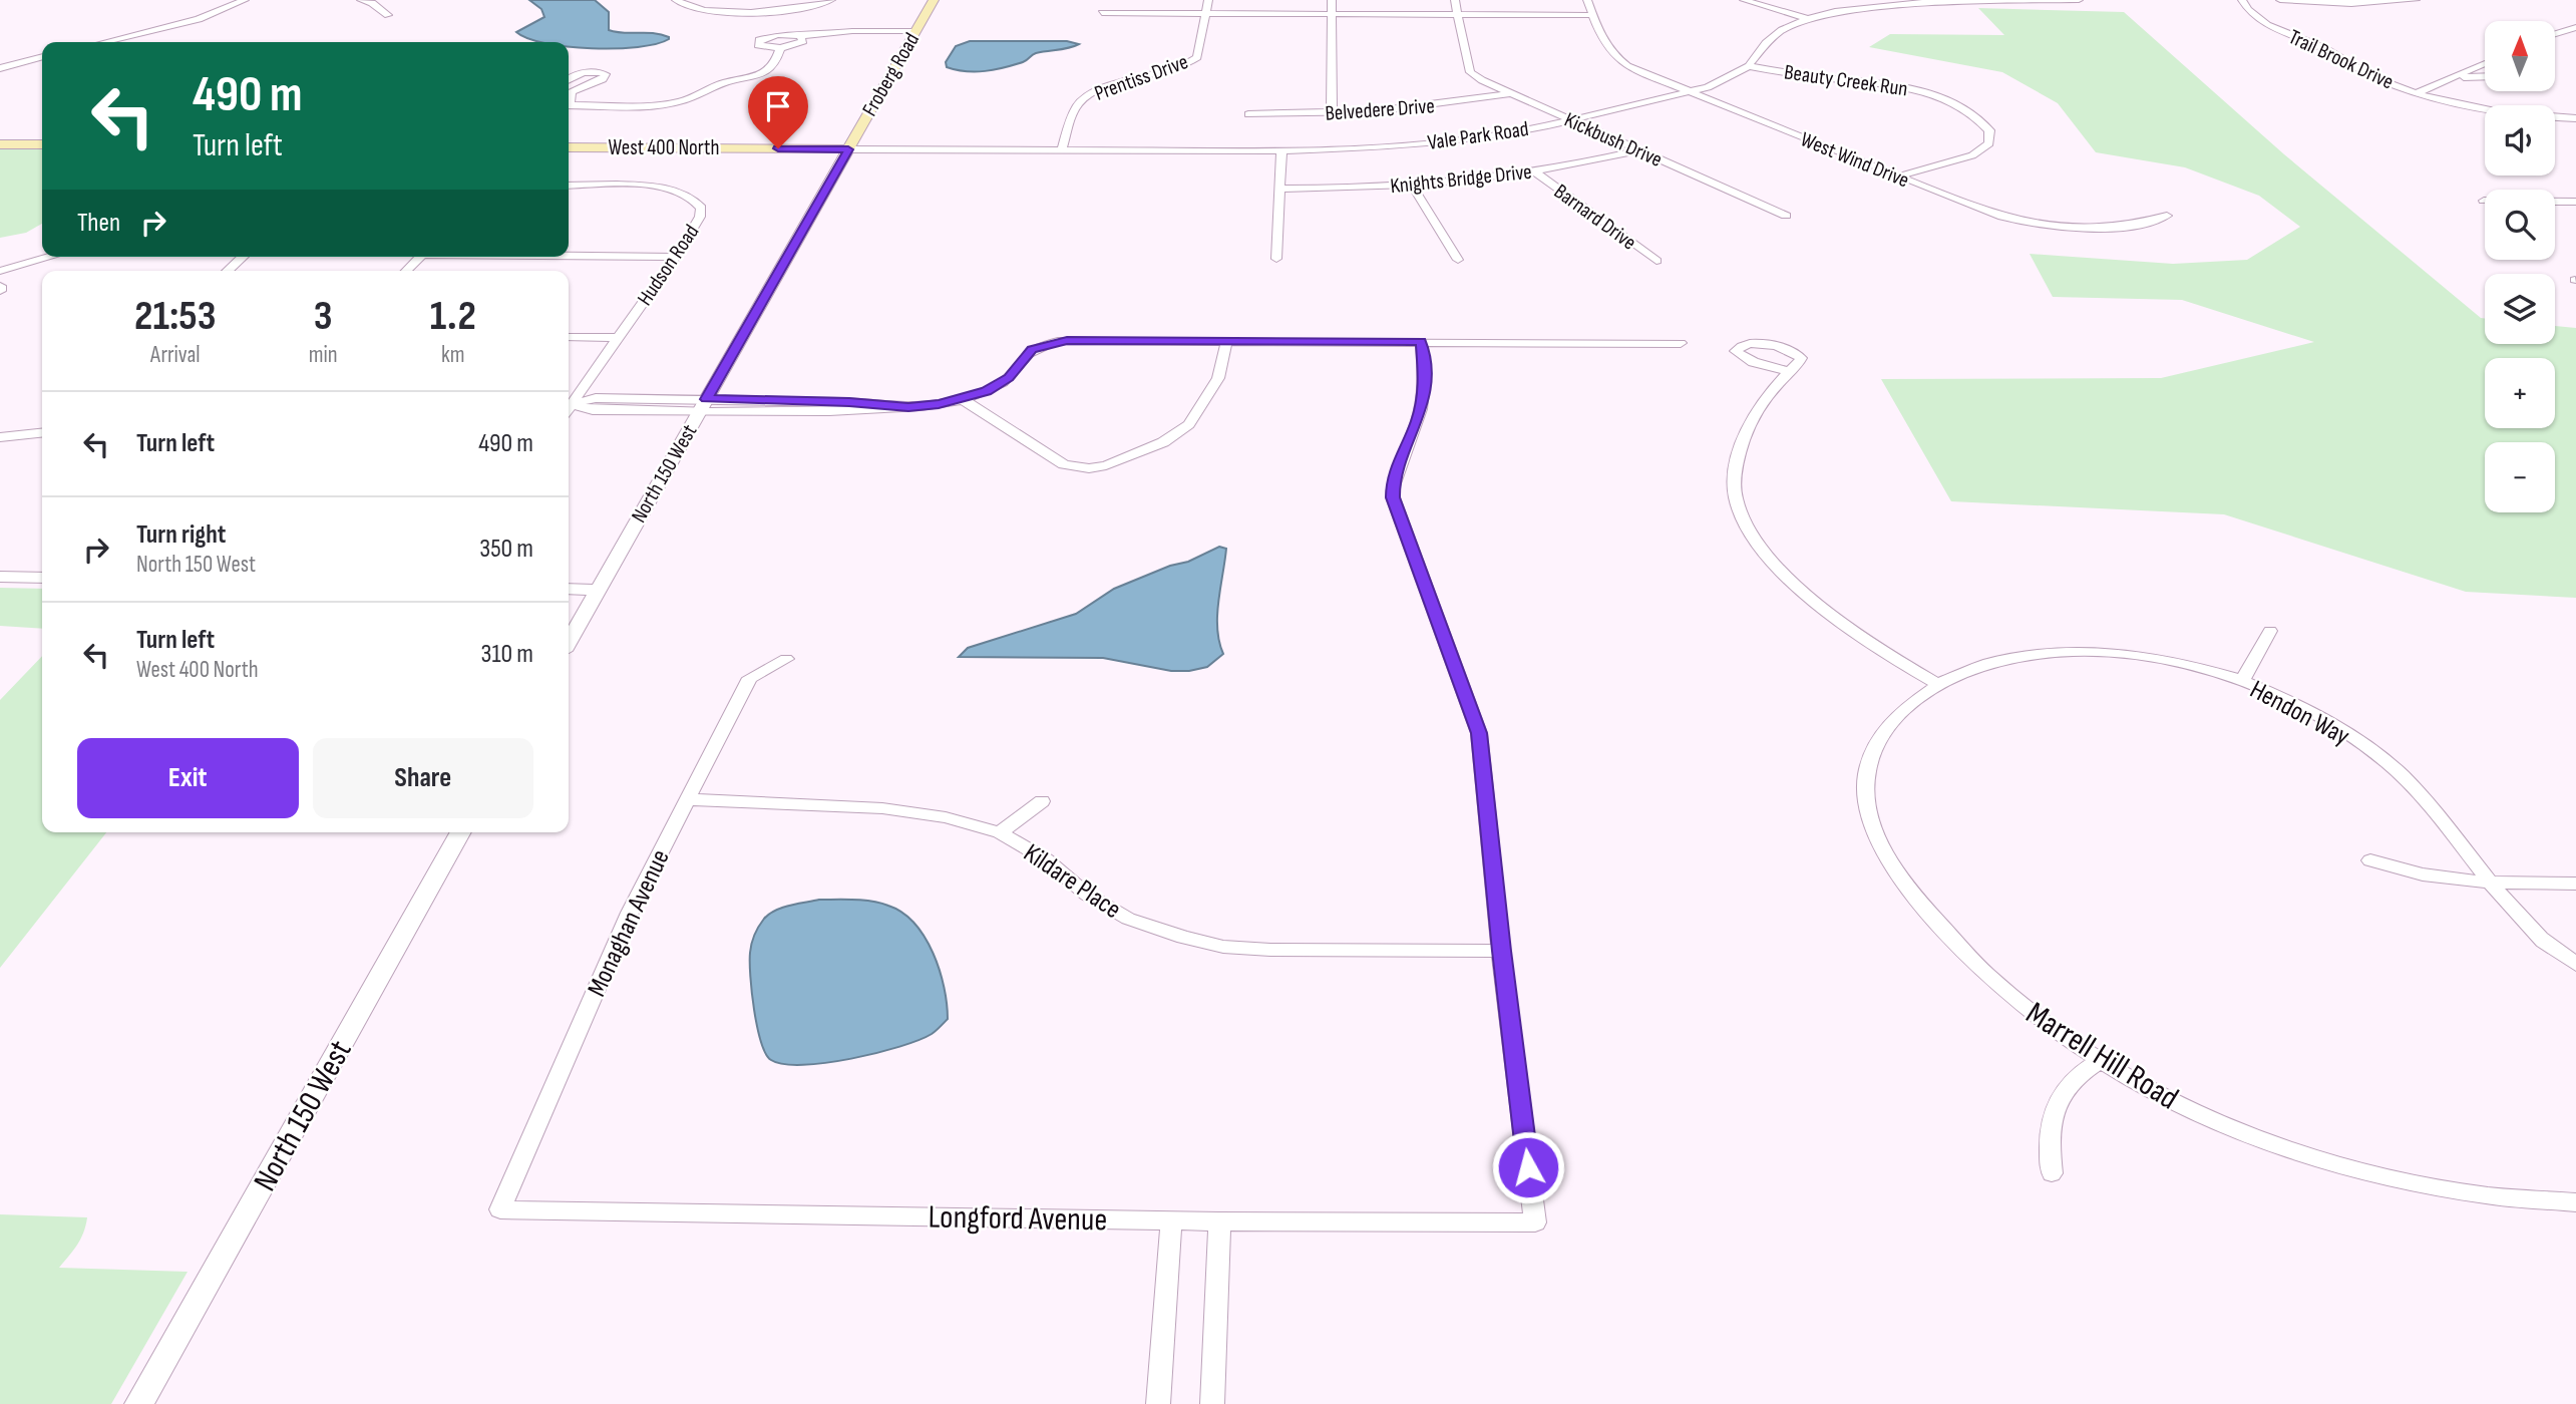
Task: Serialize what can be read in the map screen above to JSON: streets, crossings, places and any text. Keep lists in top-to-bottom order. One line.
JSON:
{"streets":{"main road":["Froberg Road","West 400 North"],"street":["Trail Brook Drive","Prentiss Drive","Beauty Creek Run","Belvedere Drive","Vale Park Road","Kickbush Drive","West Wind Drive","Knights Bridge Drive","Barnard Drive","Hudson Road","North 150 West","Hendon Way","Kildare Place","Monaghan Avenue","Marrell Hill Road","Longford Avenue"]},"crossings":[["Froberg Road","Vale Park Road"],["Froberg Road","West 400 North"],["Froberg Road","North 150 West"],["Prentiss Drive","Vale Park Road"],["Beauty Creek Run","Vale Park Road"],["Beauty Creek Run","West Wind Drive"],["Belvedere Drive","Kickbush Drive"],["Vale Park Road","Kickbush Drive"],["Vale Park Road","West 400 North"],["Vale Park Road","West Wind Drive"],["Vale Park Road","North 150 West"],["Kickbush Drive","Knights Bridge Drive"],["West 400 North","North 150 West"],["Knights Bridge Drive","Barnard Drive"],["Hendon Way","Marrell Hill Road"],["Kildare Place","Monaghan Avenue"],["Kildare Place","Longford Avenue"],["Monaghan Avenue","Longford Avenue"]],"north":"top","page":{"map_buttons":["+","−"],"turn":["490 m","Turn left"],"then":"Then","eta":["21:53","Arrival","3","min","1.2","km"],"list":[{"name":"Turn left","value":"490 m"},{"name":"Turn right","note":"North 150 West","value":"350 m"},{"name":"Turn left","note":"West 400 North","value":"310 m"}],"buttons":["Exit","Share"]}}
